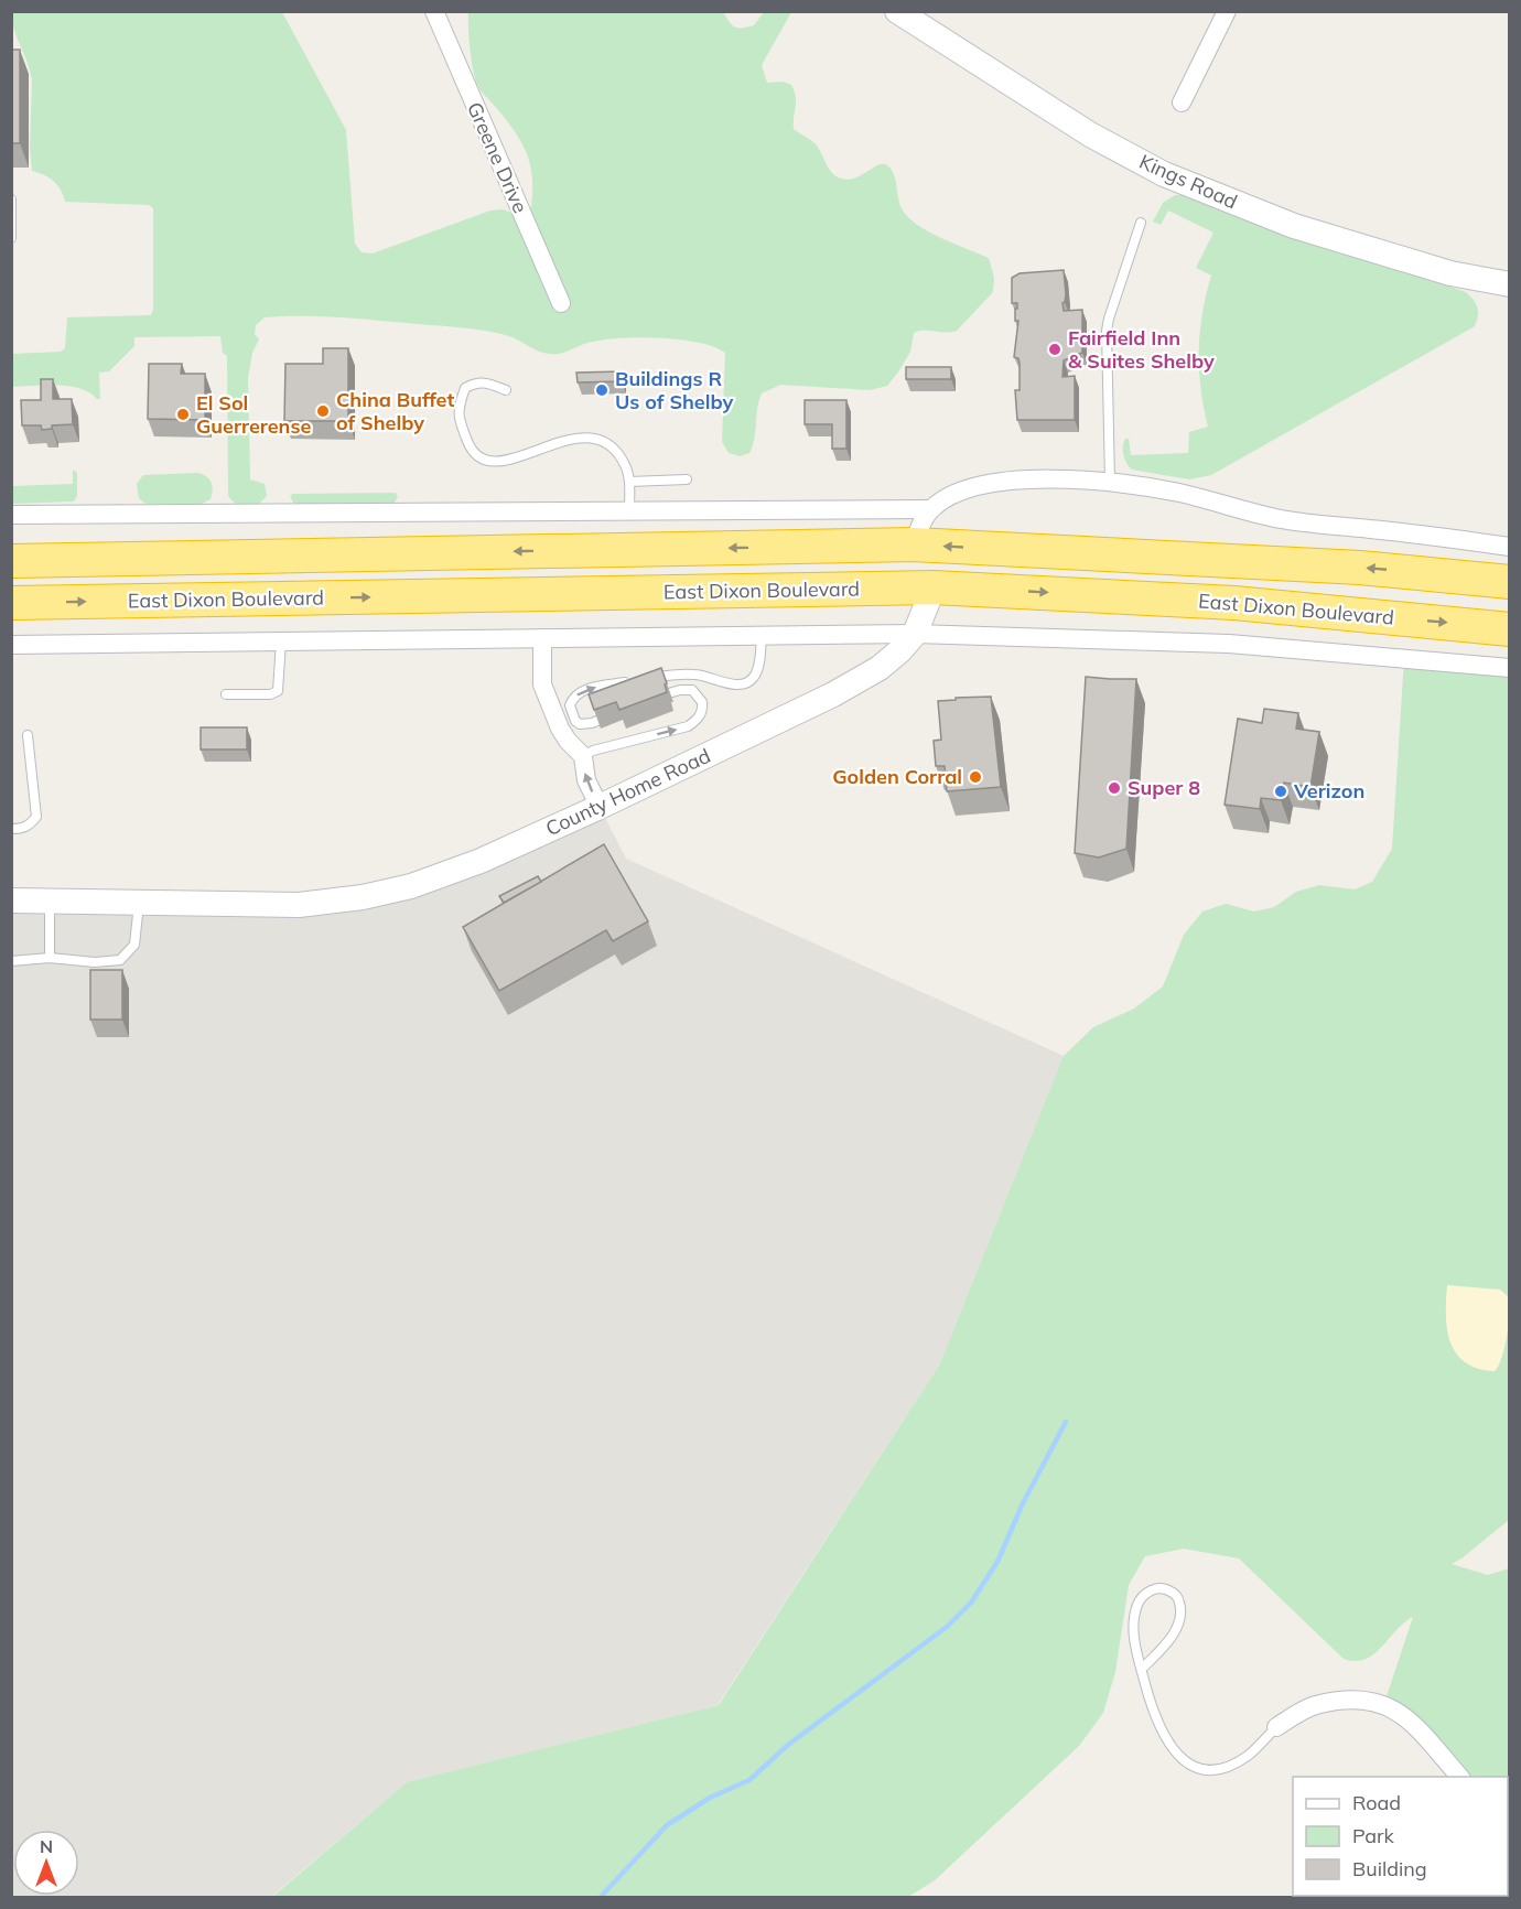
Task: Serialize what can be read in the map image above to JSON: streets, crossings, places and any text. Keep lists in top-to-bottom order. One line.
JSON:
{"streets":{"highway":["East Dixon Boulevard"],"street":["Greene Drive","Kings Road","County Home Road"]},"crossings":[["East Dixon Boulevard","County Home Road"]],"places":["Fairfield Inn & Suites Shelby","Buildings R Us of Shelby","China Buffet of Shelby","El Sol Guerrerense","Golden Corral","Super 8","Verizon"],"legend":["Road","Park","Building"],"north":"top"}
